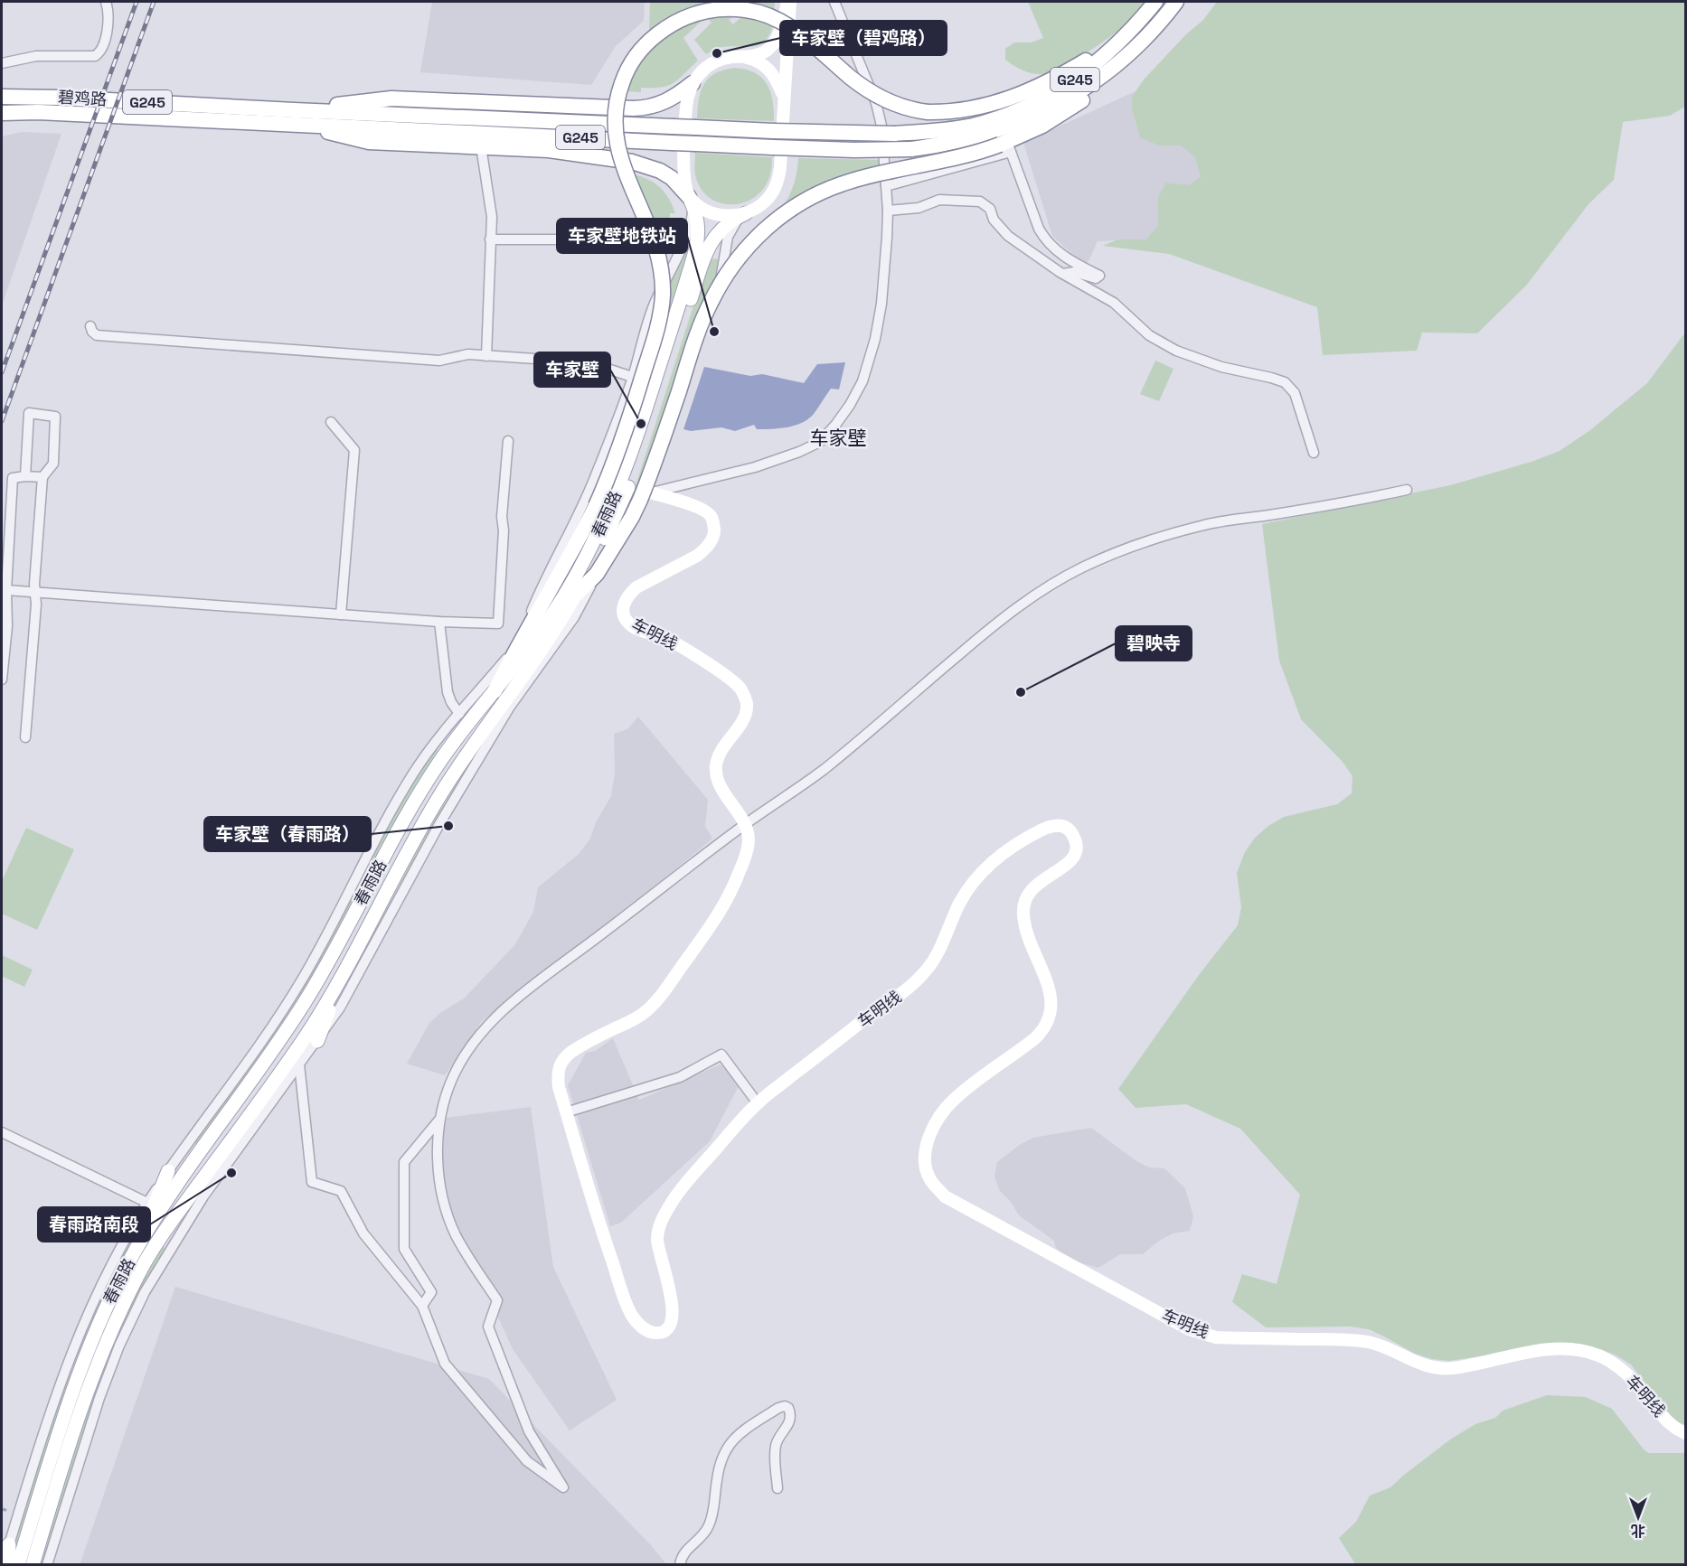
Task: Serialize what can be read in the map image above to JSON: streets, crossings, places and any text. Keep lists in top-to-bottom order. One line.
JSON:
{"streets":{"highway":["G245","碧鸡路"],"main road":["春雨路","车明线"]},"crossings":[["G245","碧鸡路"]],"districts":["车家壁"],"places":["车家壁（碧鸡路）","车家壁地铁站","车家壁","碧映寺","车家壁（春雨路）","春雨路南段"],"north":"bottom"}
